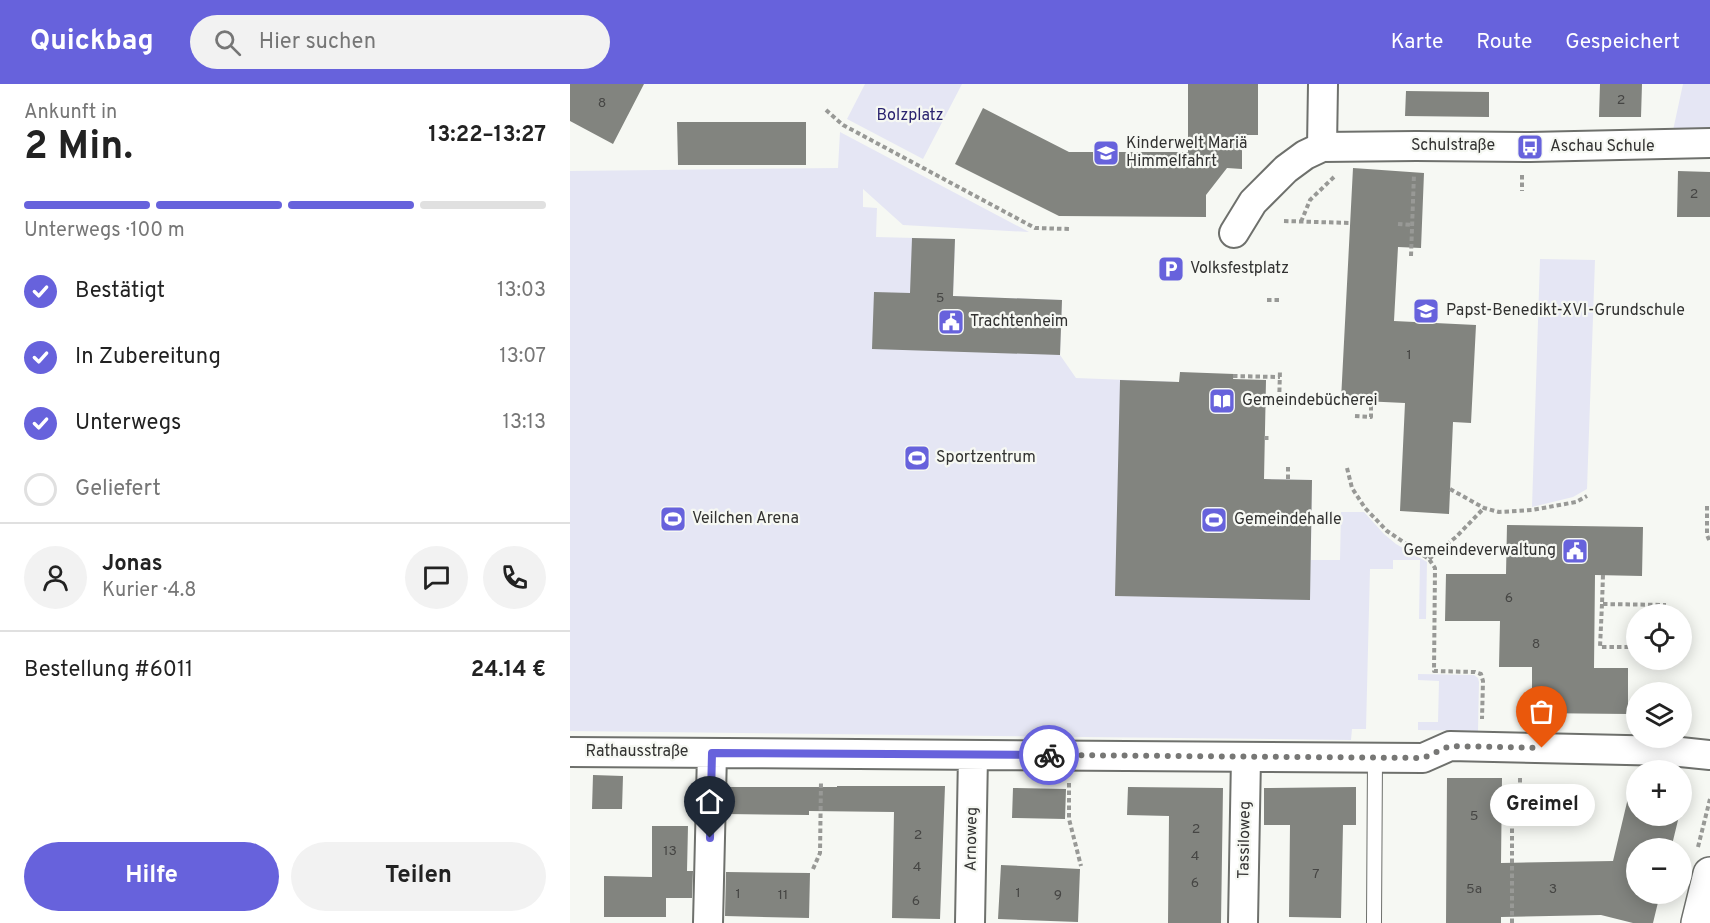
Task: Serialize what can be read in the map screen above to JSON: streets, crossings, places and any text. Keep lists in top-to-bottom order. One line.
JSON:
{"streets":{"street":["Schulstraße","Rathausstraße","Arnoweg","Tassiloweg"]},"crossings":[["Rathausstraße","Arnoweg"],["Rathausstraße","Tassiloweg"]],"parks":["Bolzplatz"],"places":{"bus stop":["Aschau Schule"],"school or university":["Kinderwelt Mariä Himmelfahrt","Papst-Benedikt-XVI-Grundschule"],"parking":["Volksfestplatz"],"public building":["Trachtenheim","Gemeindeverwaltung"],"library":["Gemeindebücherei"],"sports":["Sportzentrum","Veilchen Arena","Gemeindehalle"],"other":["Greimel"]},"house_numbers":["2","8","2","5","1","6","8","5","2","2","13","4","4","7","6","5a","3","1","1","11","9","6"],"page":{"header":"Quickbag","search":"Hier suchen","nav":["Karte","Route","Gespeichert"],"heading":["2 Min.","Ankunft in","13:22–13:27"],"panel":["Jonas","Kurier · 4.8","Bestellung #6011","24.14 €"],"bar":"Unterwegs · 100 m","list":[["Bestätigt","13:03"],["In Zubereitung","13:07"],["Unterwegs","13:13"],"Geliefert"],"map_buttons":["+","−"],"bubble":"Greimel","buttons":["Hilfe","Teilen"]}}
